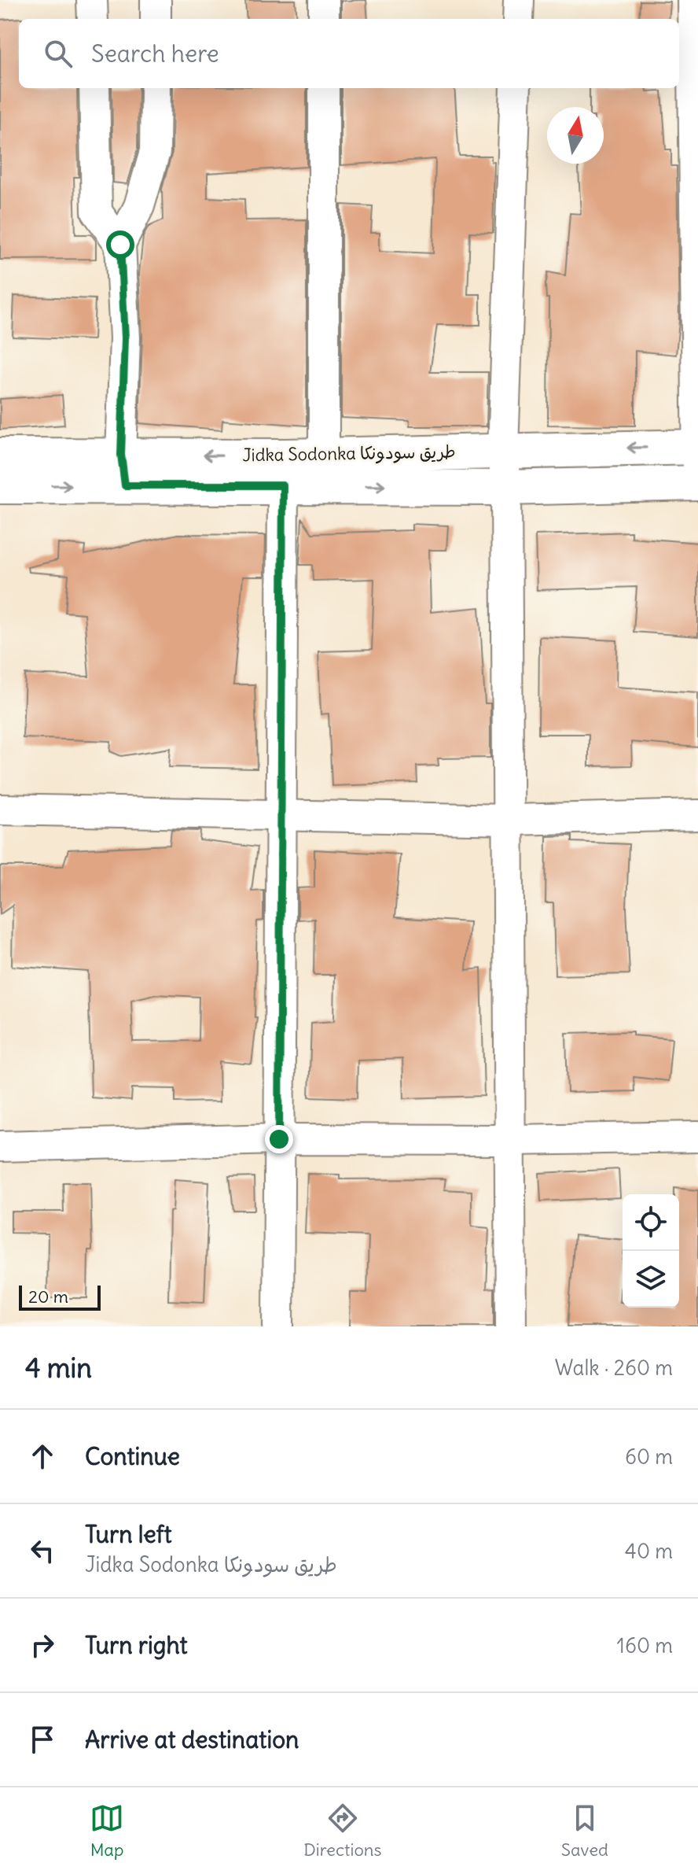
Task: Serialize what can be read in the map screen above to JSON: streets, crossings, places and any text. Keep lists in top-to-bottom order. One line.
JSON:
{"streets":{"main road":["Jidka Sodonka طريق سودونكا"]},"scale_bar":"20 m","north":"top","page":{"search":"Search here","scale":"20 m","heading":["4 min","Walk · 260 m"],"list":[["Continue","60 m"],["Turn left","Jidka Sodonka طريق سودونكا","40 m"],["Turn right","160 m"],"Arrive at destination"],"nav":["Map","Directions","Saved"]}}
